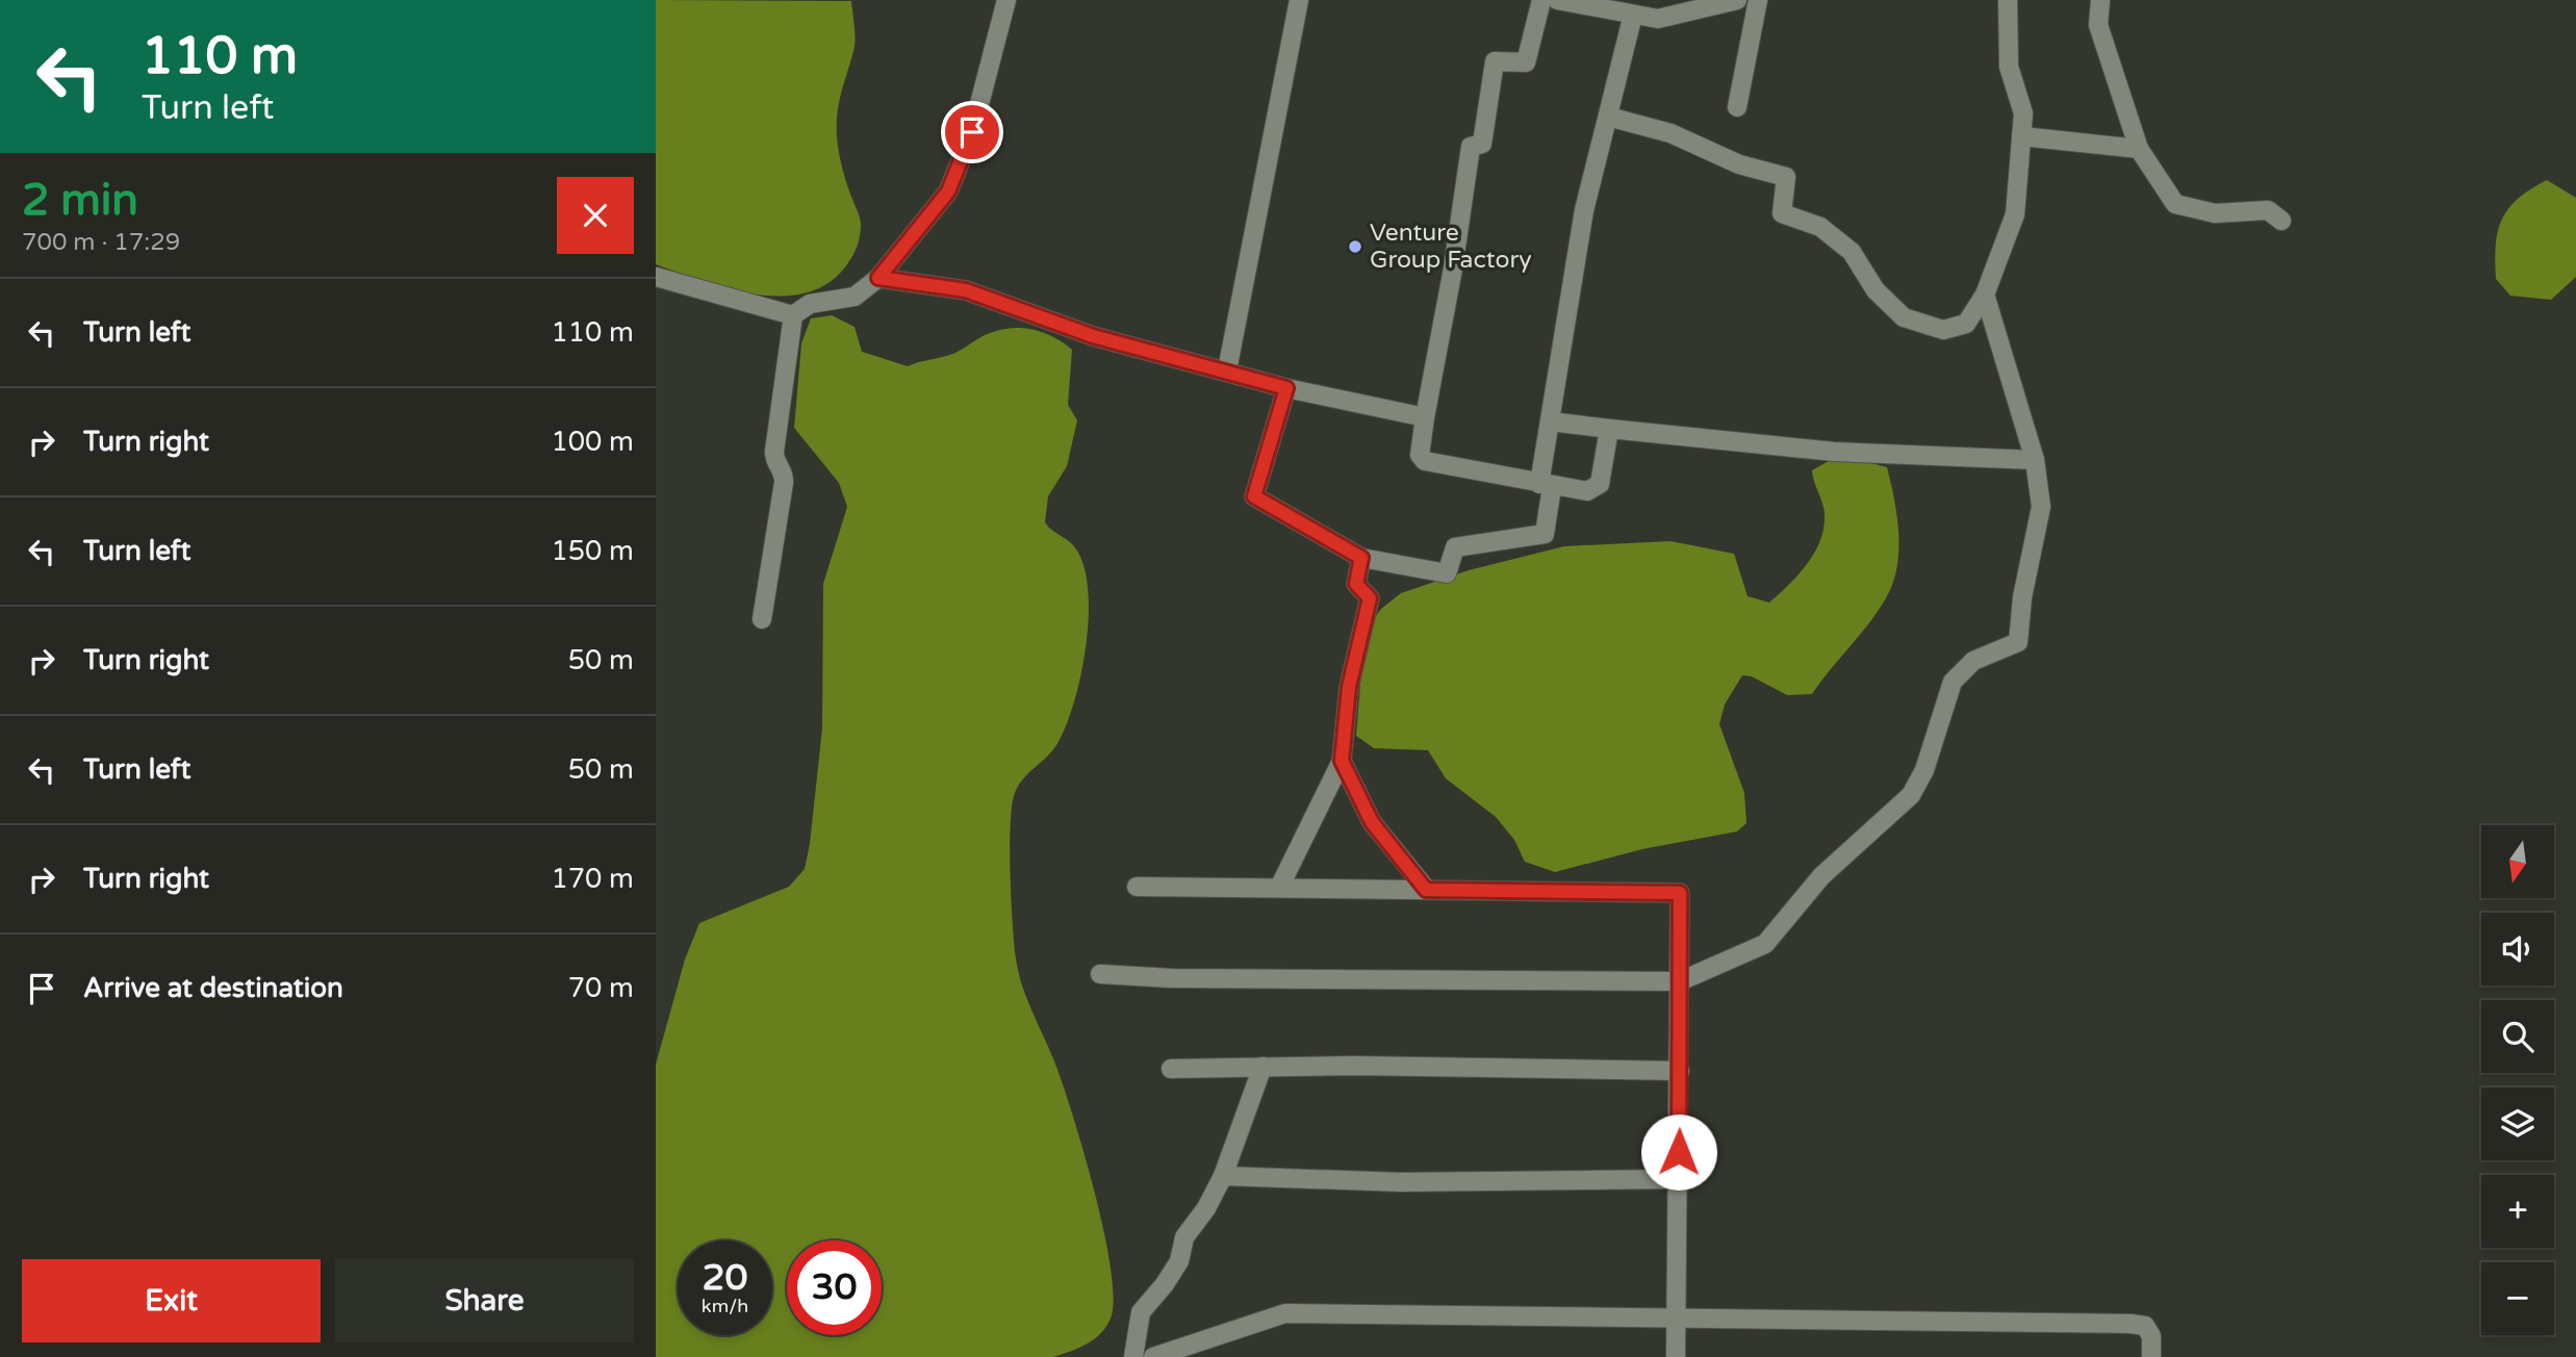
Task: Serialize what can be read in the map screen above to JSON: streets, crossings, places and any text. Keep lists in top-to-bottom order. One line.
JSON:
{"places":["Venture Group Factory"],"north":"bottom","page":{"turn":["110 m","Turn left"],"heading":["2 min","700 m · 17:29"],"list":[{"name":"Turn left","value":"110 m"},{"name":"Turn right","value":"100 m"},{"name":"Turn left","value":"150 m"},{"name":"Turn right","value":"50 m"},{"name":"Turn left","value":"50 m"},{"name":"Turn right","value":"170 m"},{"name":"Arrive at destination","value":"70 m"}],"map_buttons":["+","−"],"speed":"20 km/h","limit":"30","buttons":["Exit","Share"]}}
